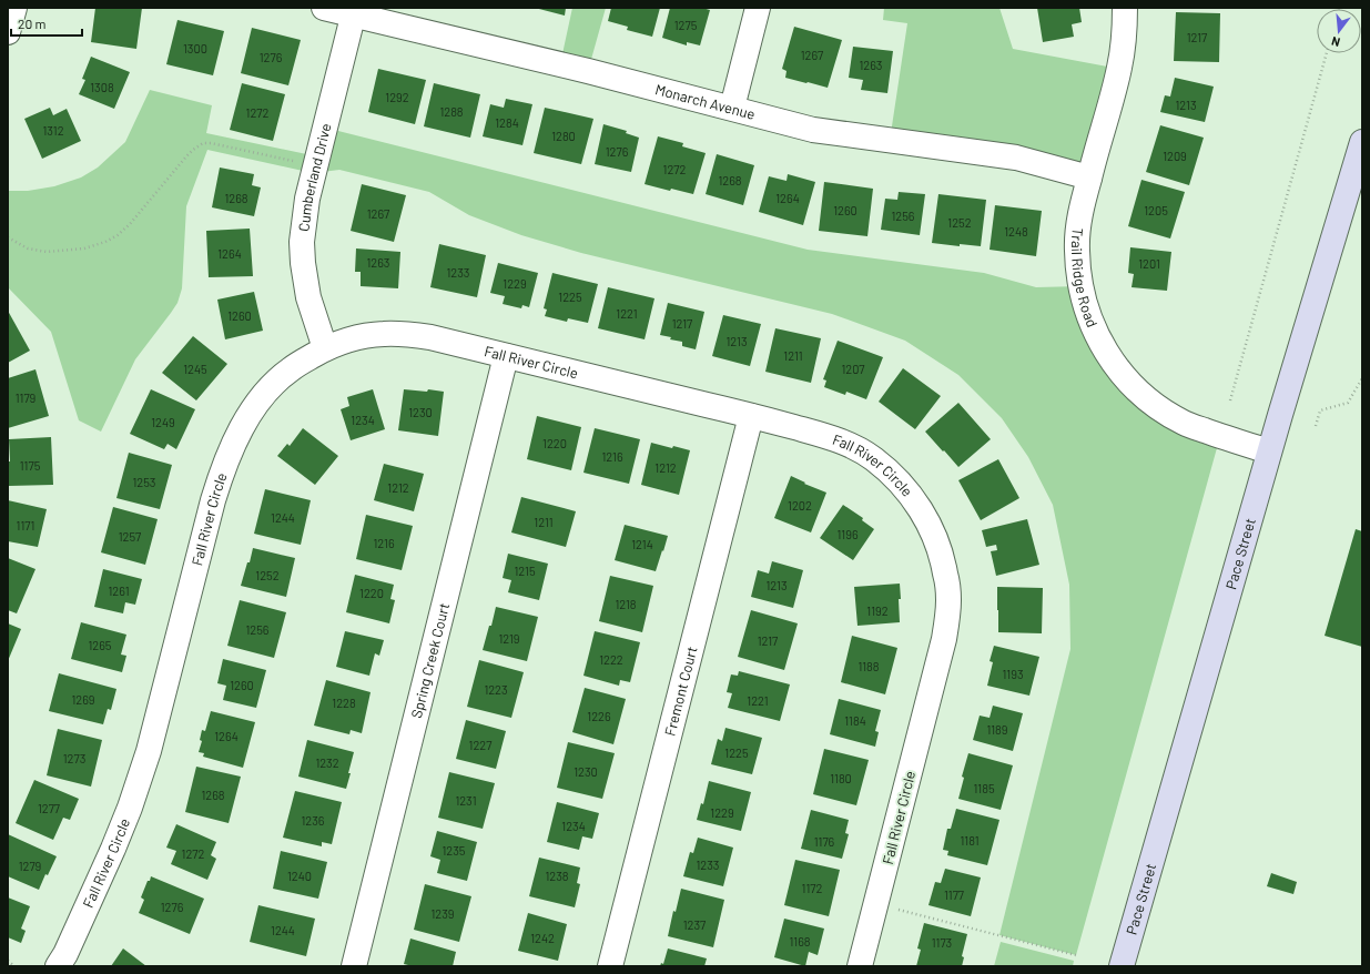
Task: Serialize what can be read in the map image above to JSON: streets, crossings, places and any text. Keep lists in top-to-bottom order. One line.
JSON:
{"streets":{"main road":["Pace Street"],"street":["Monarch Avenue","Cumberland Drive","Trail Ridge Road","Fall River Circle","Spring Creek Court","Fremont Court"]},"crossings":[["Monarch Avenue","Cumberland Drive"],["Monarch Avenue","Trail Ridge Road"],["Cumberland Drive","Fall River Circle"],["Trail Ridge Road","Pace Street"],["Fall River Circle","Spring Creek Court"],["Fall River Circle","Fremont Court"]],"house_numbers":["1275","1217","1300","1267","1276","1263","1308","1292","1213","1288","1272","1284","1312","1280","1276","1209","1272","1268","1268","1264","1260","1205","1267","1256","1252","1248","1264","1263","1201","1233","1229","1225","1221","1260","1217","1213","1211","1245","1207","1179","1230","1234","1249","1220","1216","1175","1212","1253","1212","1202","1244","1211","1171","1196","1257","1216","1214","1215","1252","1213","1261","1220","1218","1192","1256","1219","1217","1265","1222","1188","1193","1260","1223","1269","1221","1228","1226","1184","1189","1264","1227","1225","1273","1232","1230","1180","1185","1268","1231","1277","1229","1236","1234","1181","1176","1235","1272","1233","1279","1240","1238","1172","1177","1276","1239","1237","1244","1242","1168","1173"],"scale_bar":"20 m","north":"bottom"}
